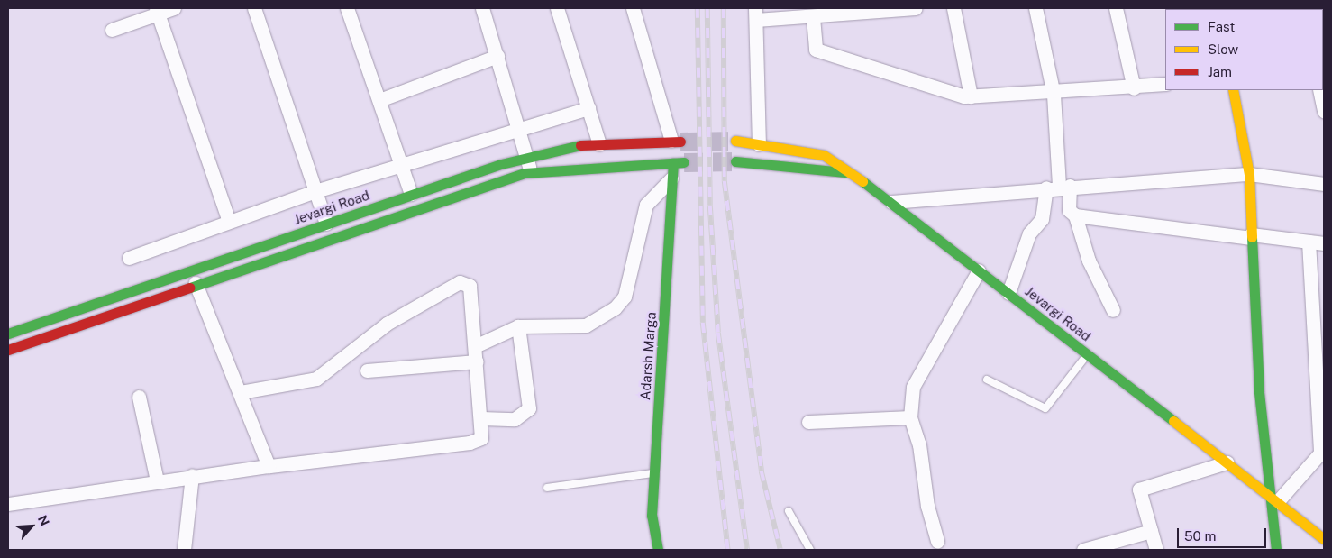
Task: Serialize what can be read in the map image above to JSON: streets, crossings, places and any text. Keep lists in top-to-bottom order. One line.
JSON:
{"streets":{"main road":["Jevargi Road","Adarsh Marga"]},"legend":["Fast","Slow","Jam"],"scale_bar":"50 m","north":"top right"}
